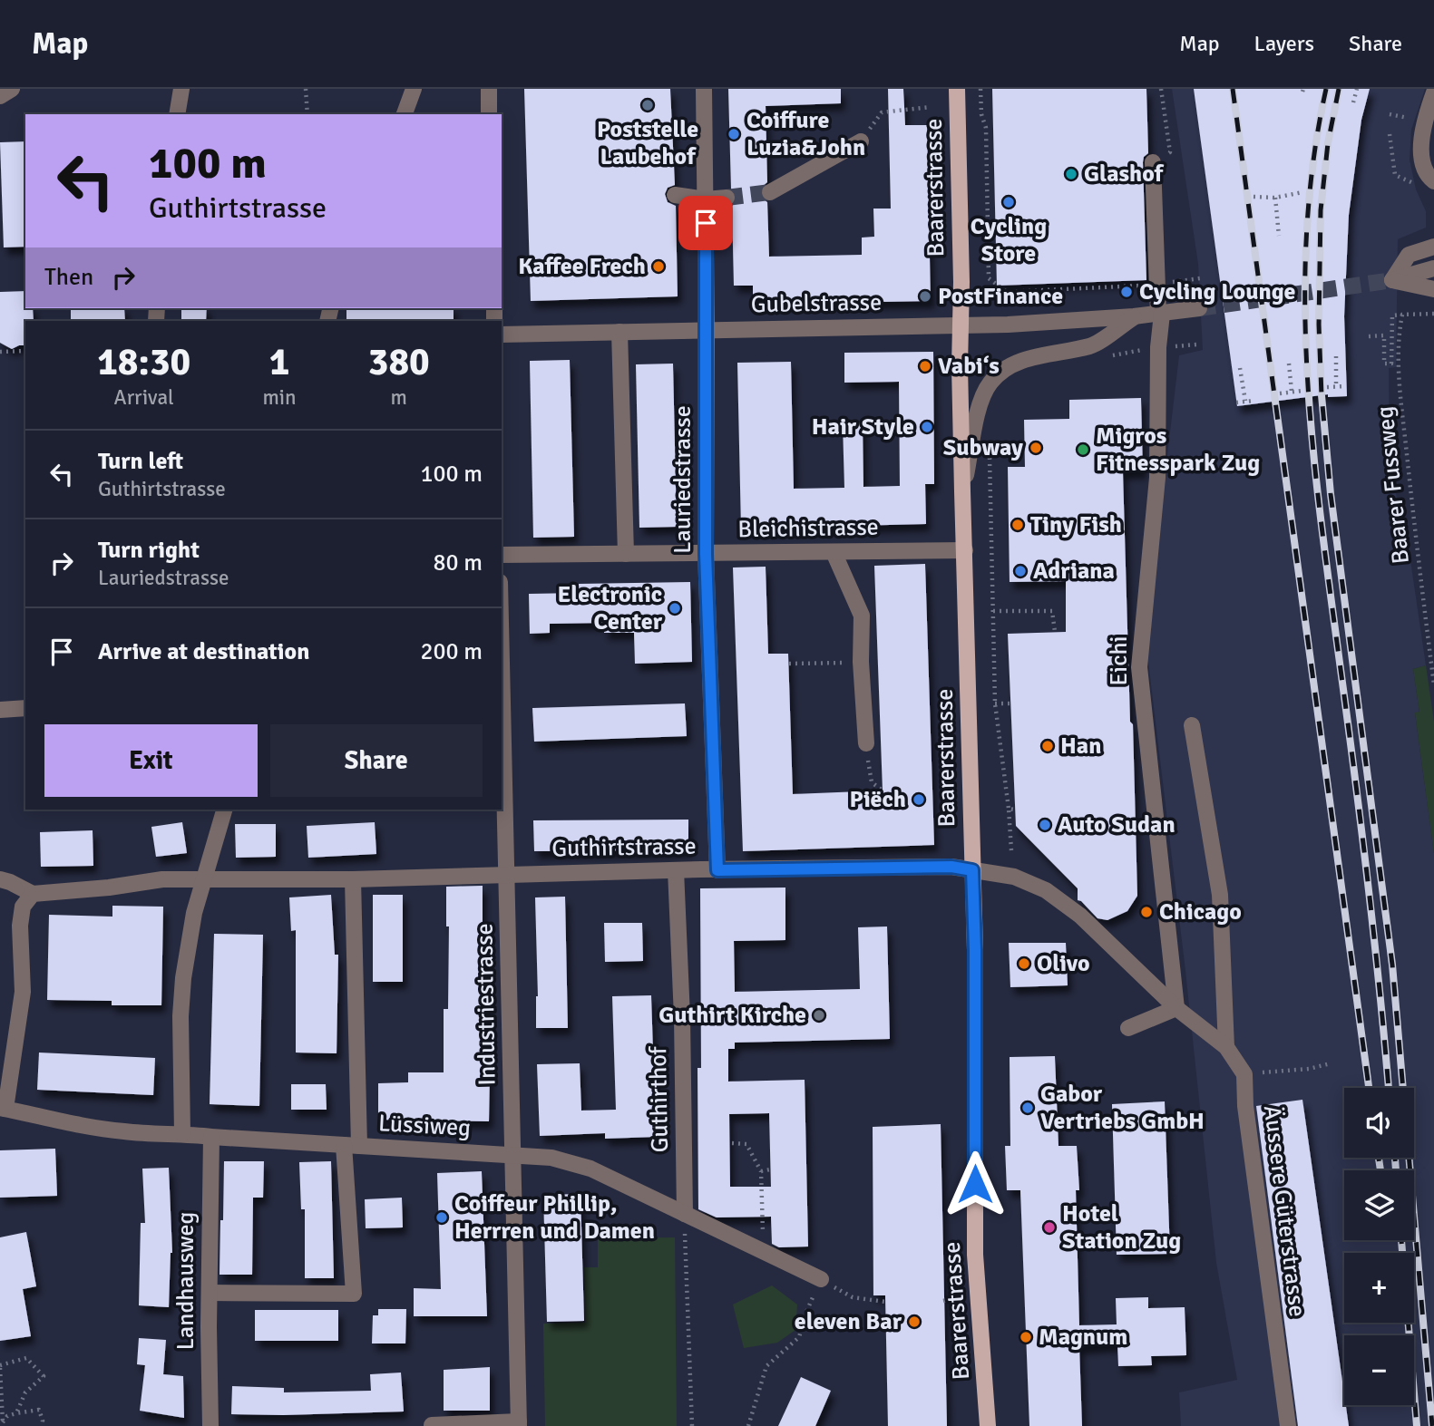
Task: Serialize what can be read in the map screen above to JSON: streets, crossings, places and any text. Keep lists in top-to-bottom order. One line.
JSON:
{"streets":{"main road":["Baarerstrasse"],"street":["Gubelstrasse","Lauriedstrasse","Bleichistrasse","Eichi","Guthirtstrasse","Industriestrasse","Guthirthof","Lüssiweg","Äussere Güterstrasse","Landhausweg"],"path":["Baarer Fussweg"]},"crossings":[["Baarerstrasse","Gubelstrasse"],["Baarerstrasse","Bleichistrasse"],["Baarerstrasse","Guthirtstrasse"],["Gubelstrasse","Lauriedstrasse"],["Gubelstrasse","Eichi"],["Lauriedstrasse","Bleichistrasse"],["Lauriedstrasse","Guthirtstrasse"],["Eichi","Guthirtstrasse"],["Eichi","Äussere Güterstrasse"],["Guthirtstrasse","Industriestrasse"],["Guthirtstrasse","Guthirthof"],["Guthirtstrasse","Äussere Güterstrasse"],["Industriestrasse","Lüssiweg"],["Guthirthof","Lüssiweg"],["Lüssiweg","Landhausweg"]],"places":["Poststelle Laubehof","Coiffure Luzia&John","Glashof","Cycling Store","Kaffee Frech","Cycling Lounge","PostFinance","Vabi‘s","Hair Style","Subway","Migros Fitnesspark Zug","Tiny Fish","Adriana","Electronic Center","Han","Piëch","Auto Sudan","Chicago","Olivo","Guthirt Kirche","Gabor Vertriebs GmbH","Coiffeur Phillip, Herrren und Damen","Hotel Station Zug","eleven Bar","Magnum"],"page":{"header":"Map","nav":["Map","Layers","Share"],"turn":["100 m","Guthirtstrasse"],"then":"Then","eta":["18:30","Arrival","1","min","380","m"],"list":[{"name":"Turn left","note":"Guthirtstrasse","value":"100 m"},{"name":"Turn right","note":"Lauriedstrasse","value":"80 m"},{"name":"Arrive at destination","value":"200 m"}],"buttons":["Exit","Share"],"map_buttons":["+","−"]}}
